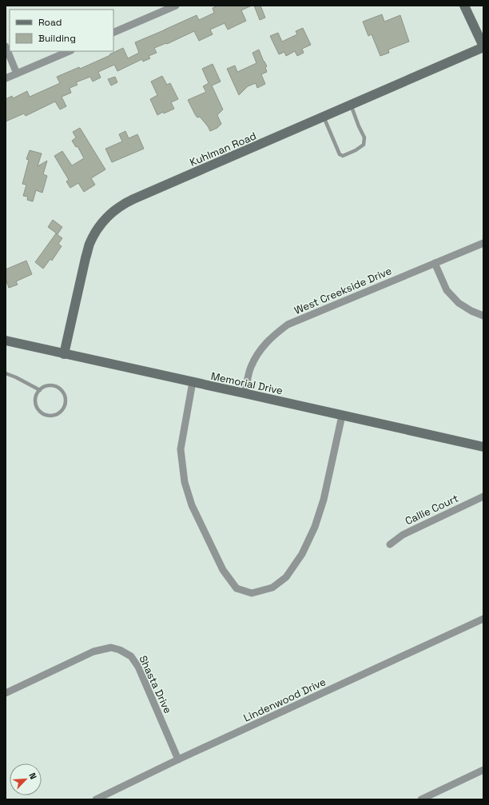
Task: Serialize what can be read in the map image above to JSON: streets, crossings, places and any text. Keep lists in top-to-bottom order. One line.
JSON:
{"streets":{"street":["Kuhlman Road","West Creekside Drive","Memorial Drive","Callie Court","Shasta Drive","Lindenwood Drive"]},"crossings":[["Kuhlman Road","Memorial Drive"],["West Creekside Drive","Memorial Drive"],["Shasta Drive","Lindenwood Drive"]],"legend":["Road","Building"],"north":"top right"}
